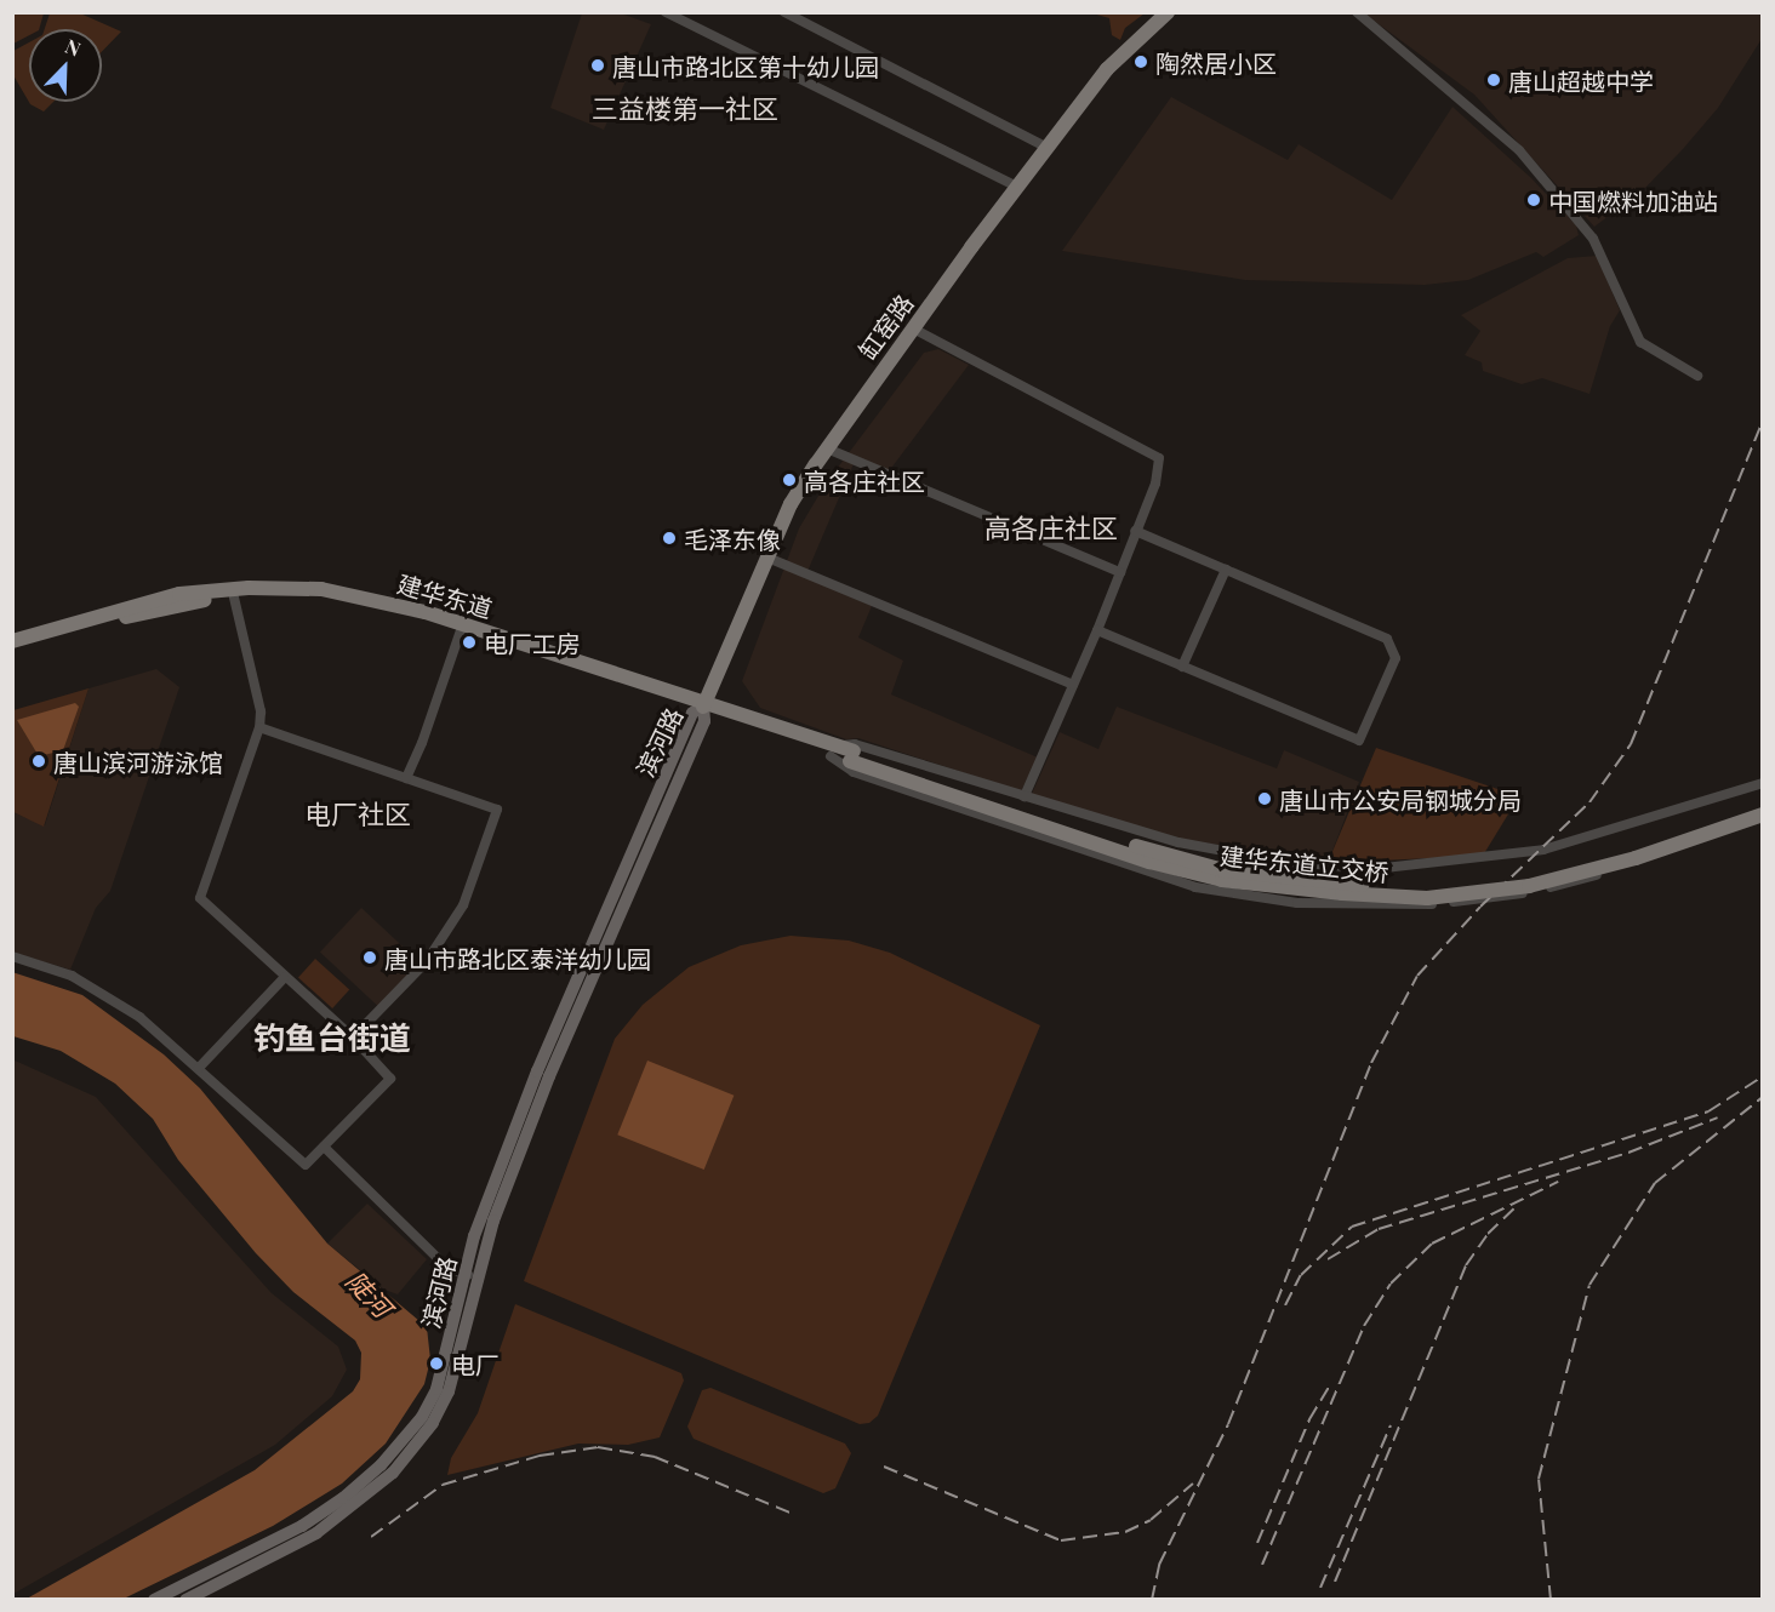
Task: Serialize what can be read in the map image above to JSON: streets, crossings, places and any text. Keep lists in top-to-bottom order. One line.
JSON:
{"streets":{"main road":["缸窑路","建华东道","滨河路","建华东道立交桥"]},"crossings":[["缸窑路","建华东道"],["缸窑路","滨河路"],["建华东道","滨河路"],["建华东道","建华东道立交桥"]],"districts":["三益楼第一社区","高各庄社区","电厂社区","钓鱼台街道"],"water":["陡河"],"places":["陶然居小区","唐山市路北区第十幼儿园","唐山超越中学","中国燃料加油站","高各庄社区","毛泽东像","电厂工房","唐山滨河游泳馆","唐山市公安局钢城分局","唐山市路北区泰洋幼儿园","电厂"],"north":"top right"}
